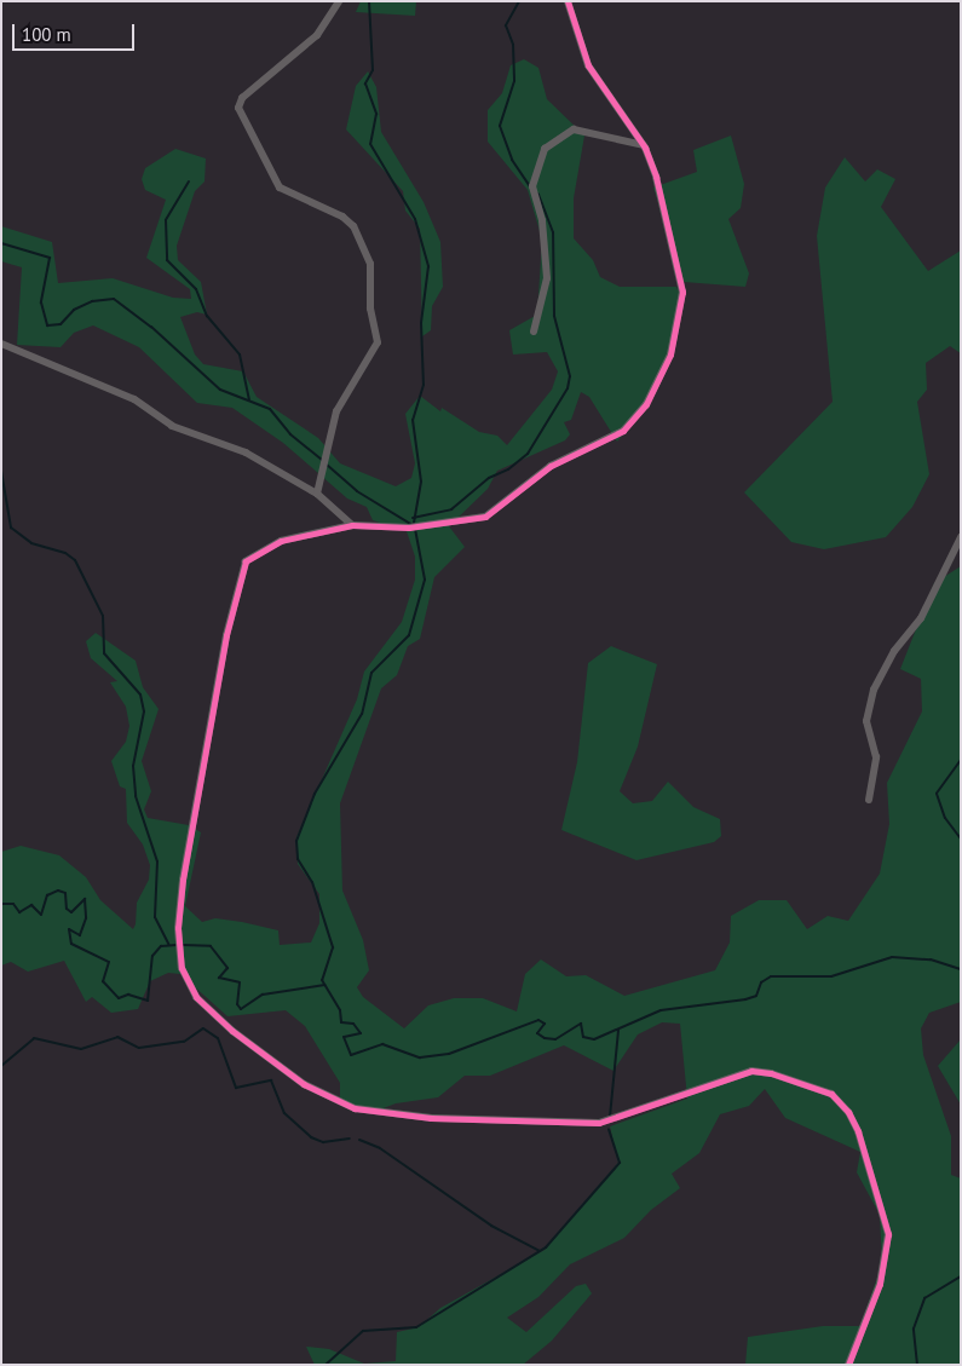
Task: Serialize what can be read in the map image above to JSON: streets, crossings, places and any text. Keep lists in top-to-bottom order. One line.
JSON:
{"scale_bar":"100 m"}
